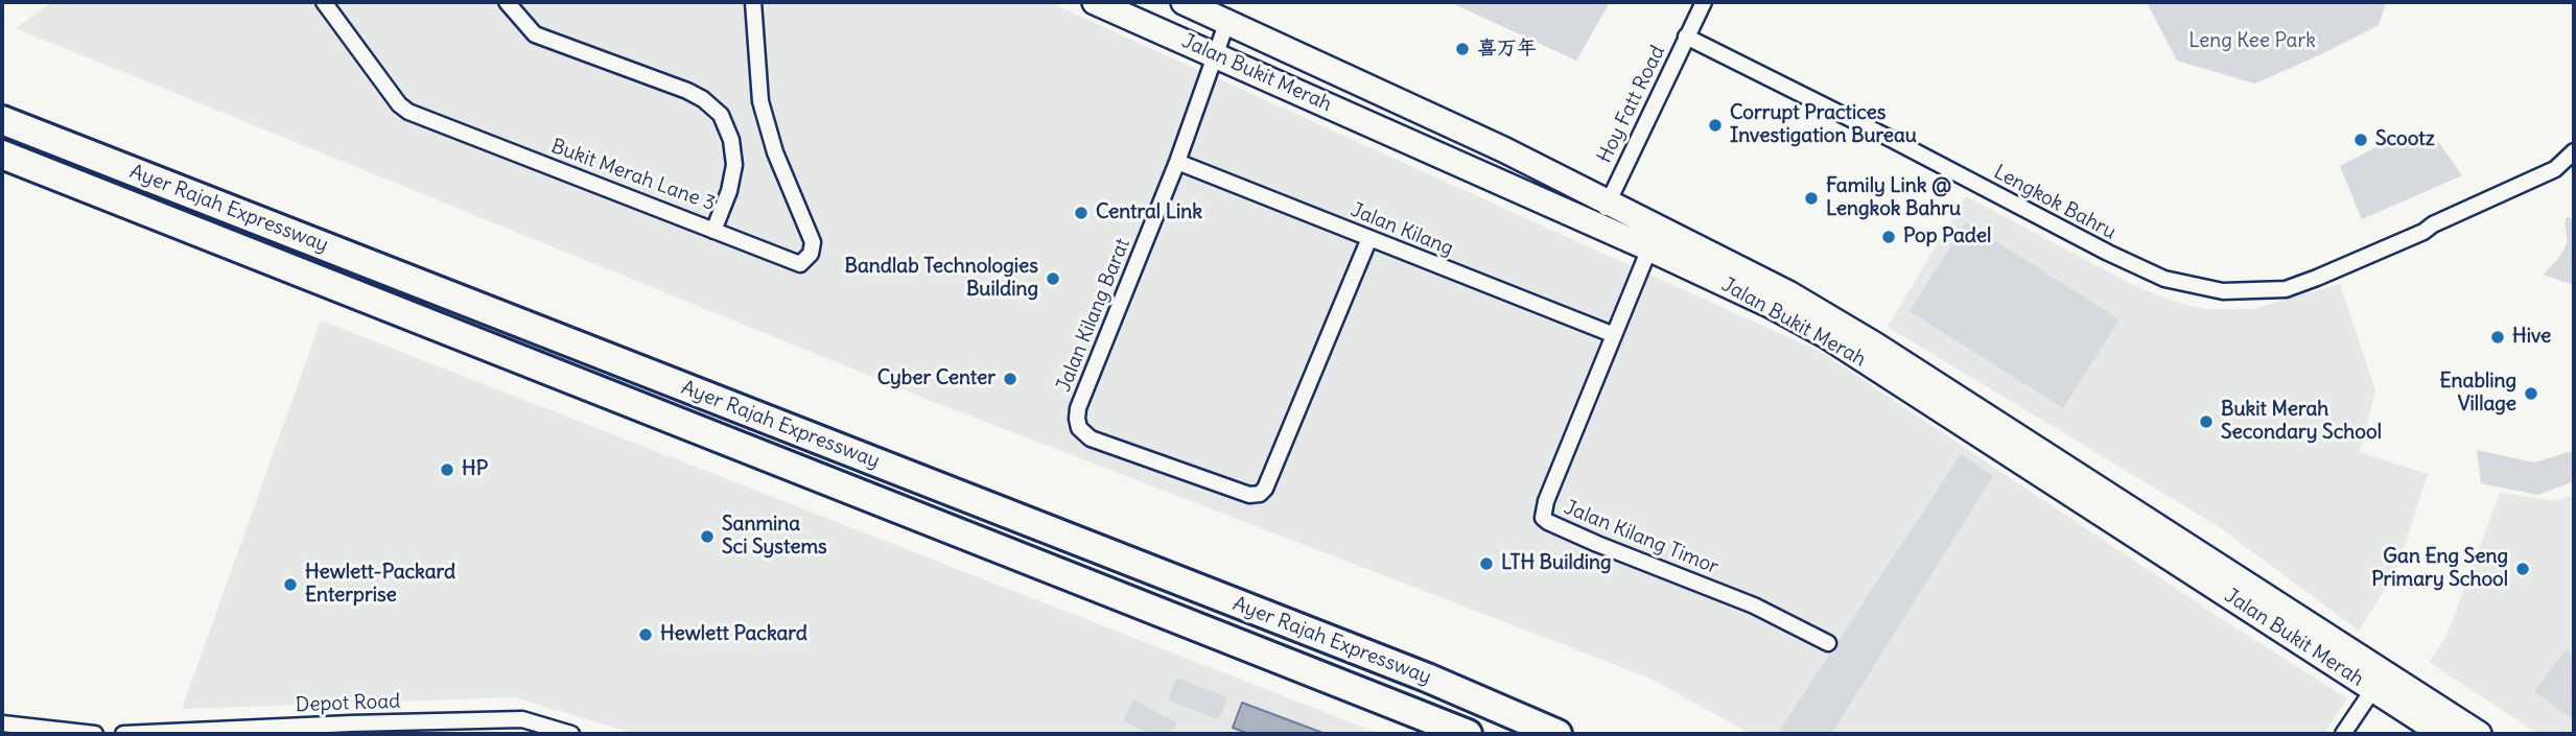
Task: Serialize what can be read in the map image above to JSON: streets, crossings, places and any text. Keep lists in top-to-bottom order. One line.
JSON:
{"streets":{"highway":["Ayer Rajah Expressway"],"main road":["Jalan Bukit Merah"],"street":["Hoy Fatt Road","Bukit Merah Lane 3","Lengkok Bahru","Jalan Kilang","Jalan Kilang Barat","Jalan Kilang Timor","Depot Road"]},"crossings":[["Jalan Bukit Merah","Hoy Fatt Road"],["Jalan Bukit Merah","Jalan Kilang Barat"],["Jalan Bukit Merah","Jalan Kilang Timor"],["Hoy Fatt Road","Lengkok Bahru"],["Jalan Kilang","Jalan Kilang Barat"],["Jalan Kilang","Jalan Kilang Timor"]],"parks":["Leng Kee Park"],"places":["喜万年","Corrupt Practices Investigation Bureau","Scootz","Family Link @ Lengkok Bahru","Central Link","Pop Padel","Bandlab Technologies Building","Hive","Cyber Center","Enabling Village","Bukit Merah Secondary School","HP","Sanmina Sci Systems","LTH Building","Gan Eng Seng Primary School","Hewlett-Packard Enterprise","Hewlett Packard"]}
